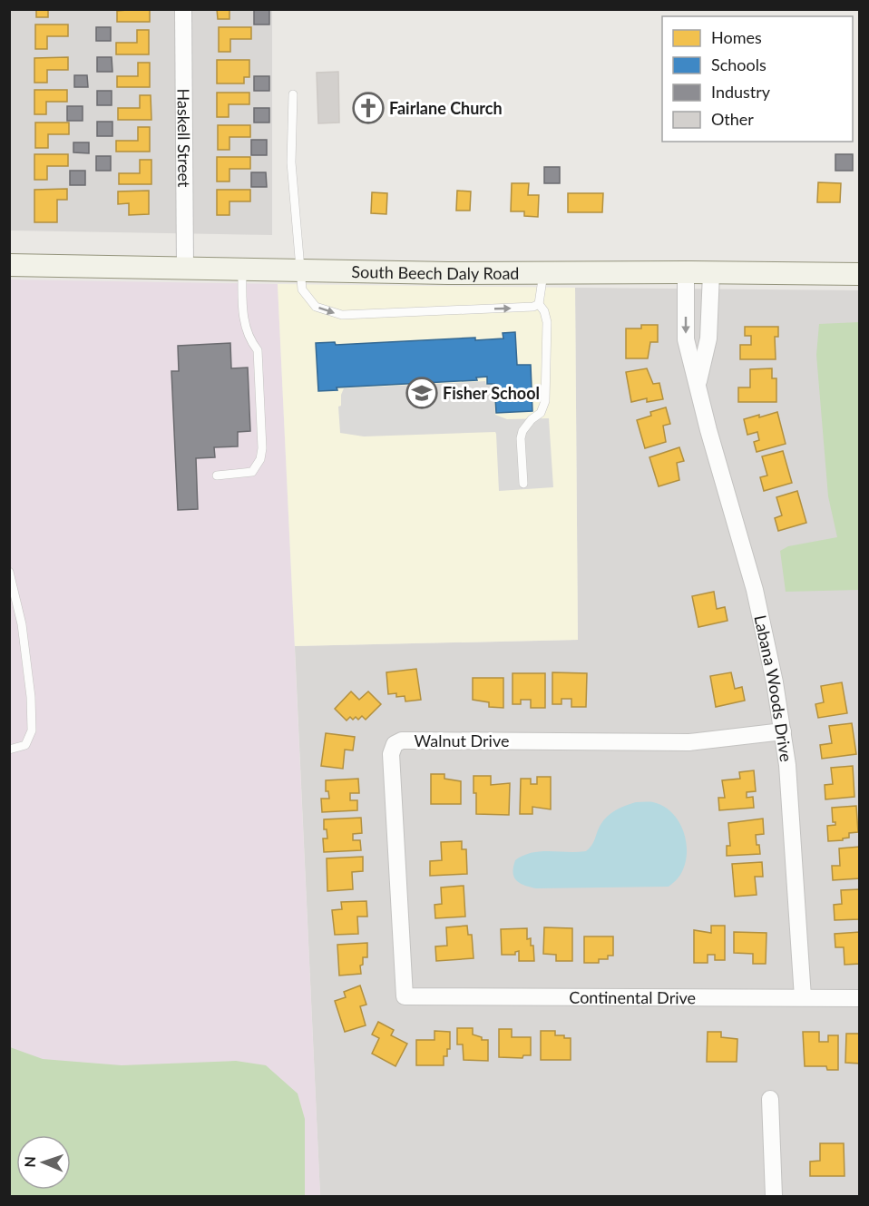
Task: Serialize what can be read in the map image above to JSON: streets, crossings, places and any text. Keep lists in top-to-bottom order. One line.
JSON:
{"streets":{"street":["Haskell Street","South Beech Daly Road","Labana Woods Drive","Walnut Drive","Continental Drive"]},"crossings":[["Haskell Street","South Beech Daly Road"],["South Beech Daly Road","Labana Woods Drive"],["Labana Woods Drive","Walnut Drive"],["Labana Woods Drive","Continental Drive"],["Walnut Drive","Continental Drive"]],"places":{"church":["Fairlane Church"],"school or university":["Fisher School"]},"legend":["Homes","Schools","Industry","Other"],"north":"left"}
